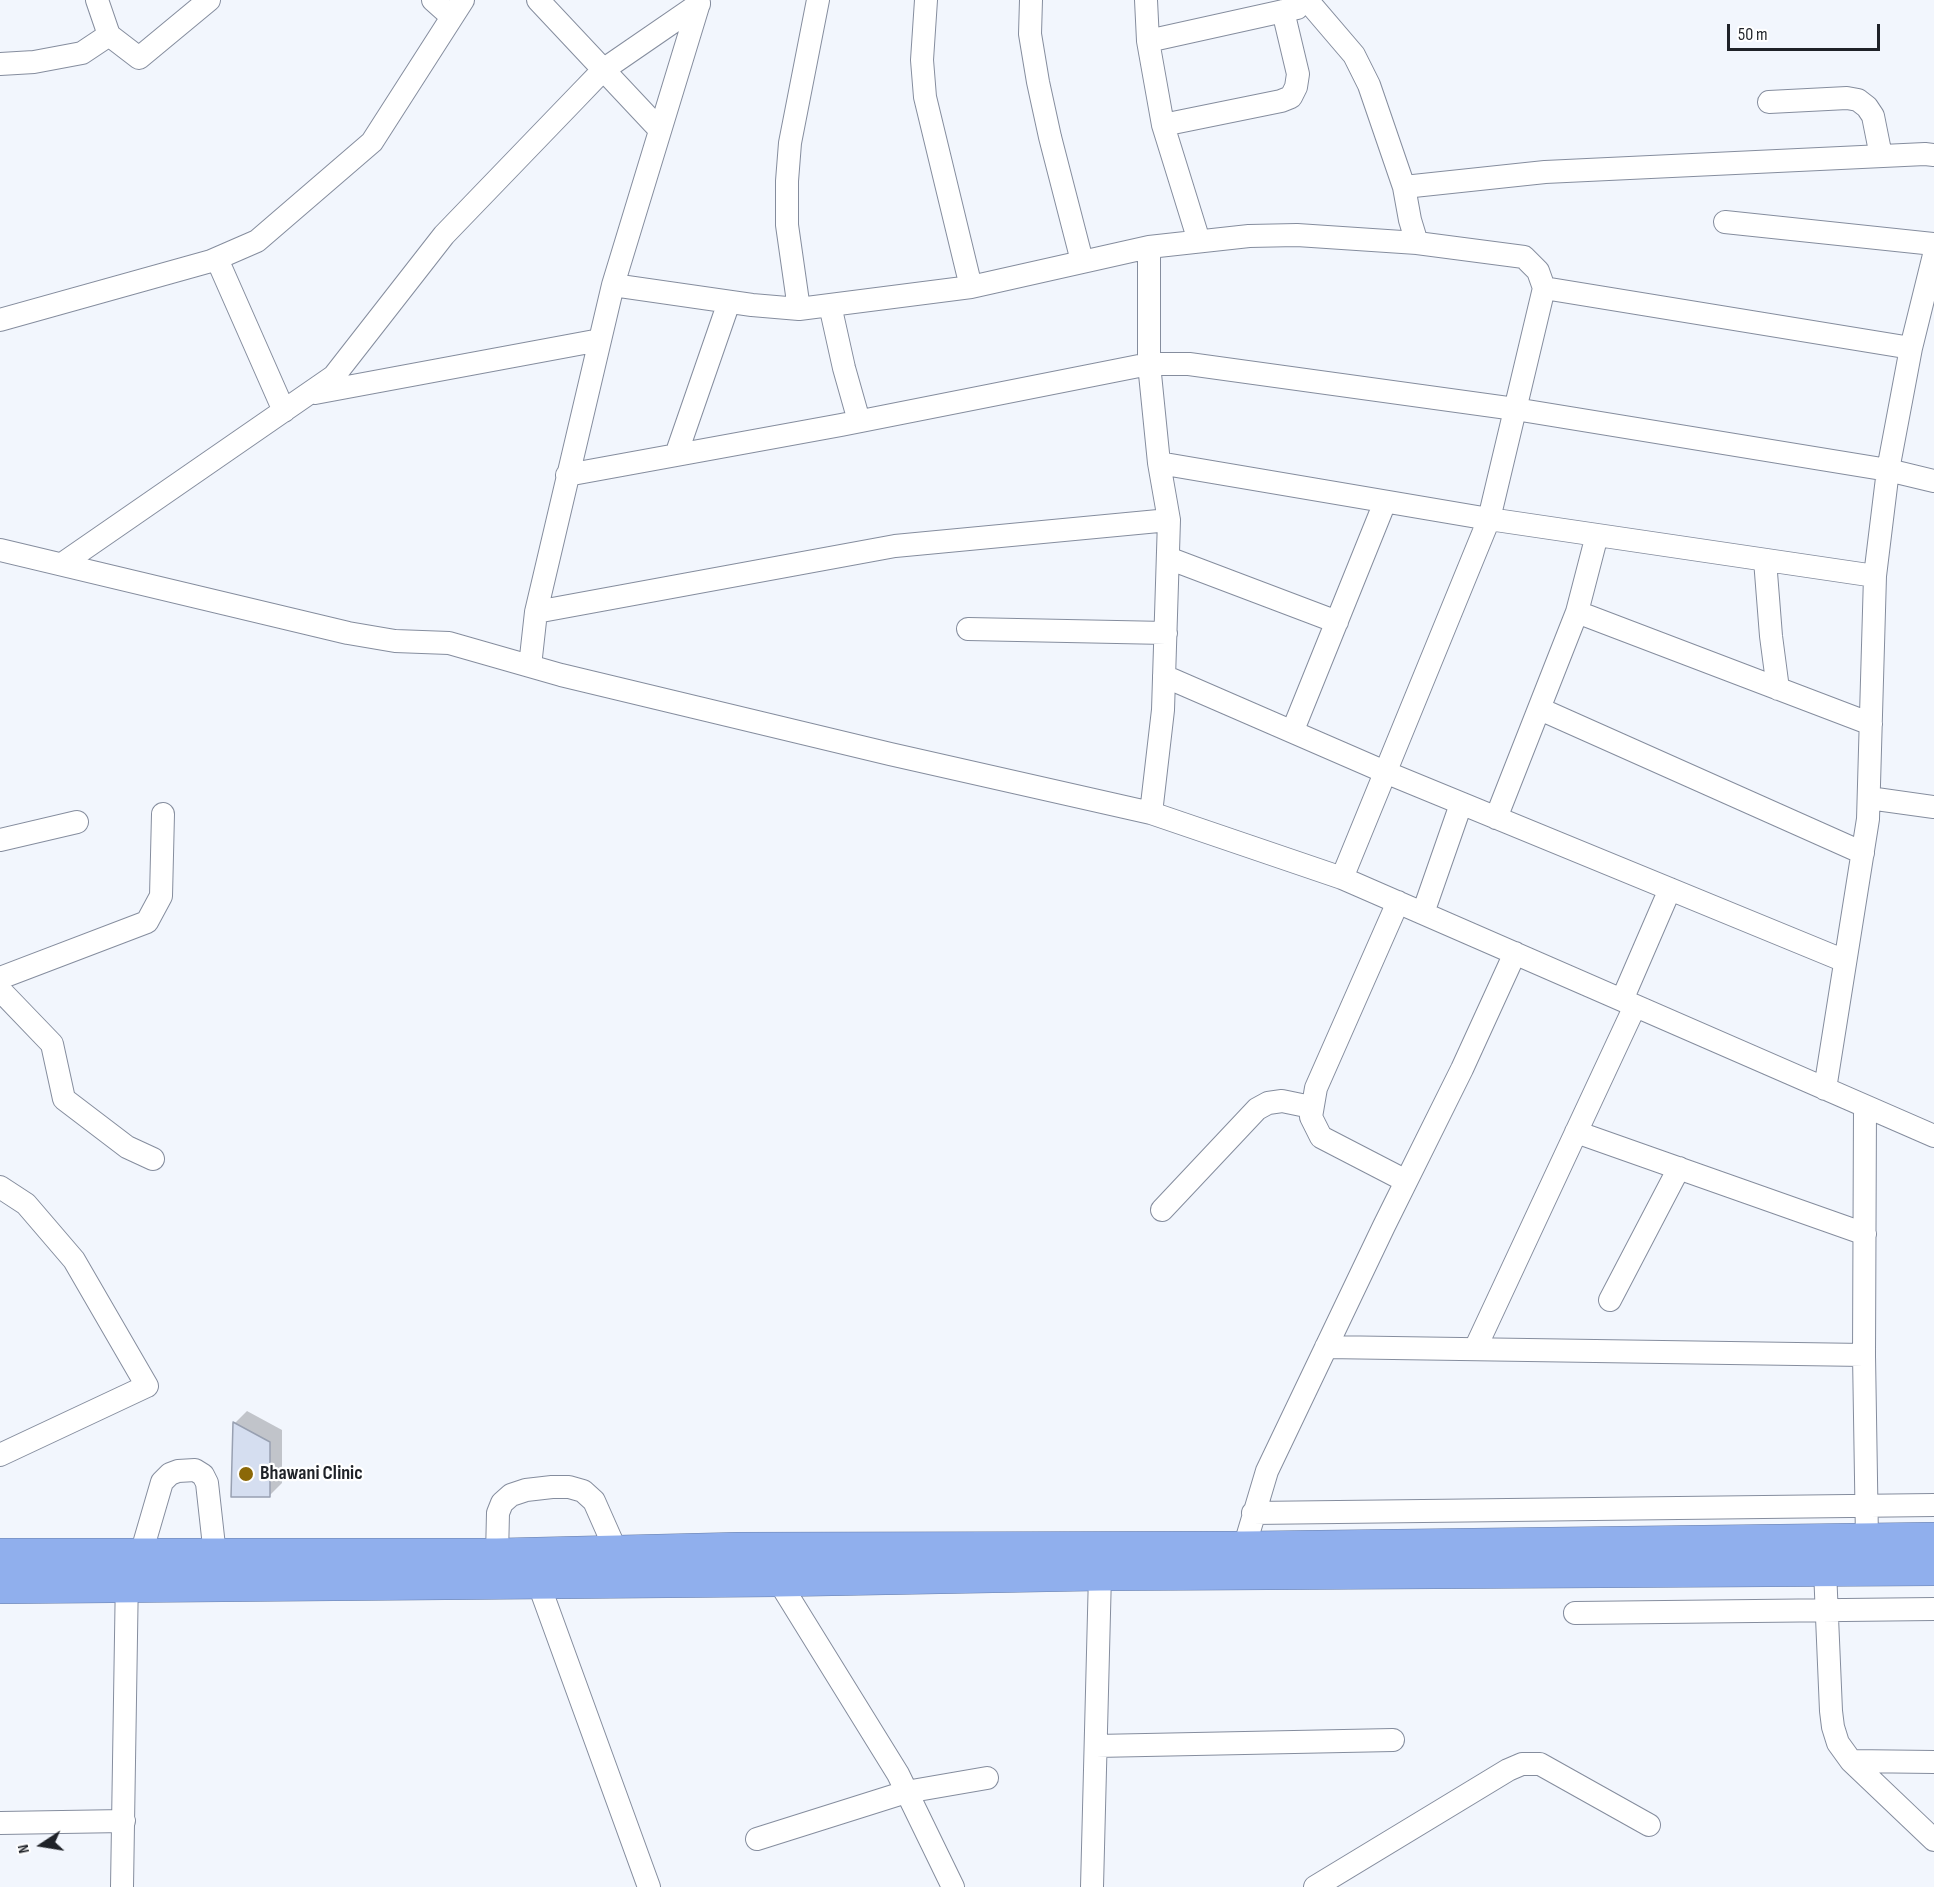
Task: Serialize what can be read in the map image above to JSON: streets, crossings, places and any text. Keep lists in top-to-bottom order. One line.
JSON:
{"places":["Bhawani Clinic"],"scale_bar":"50 m","north":"left"}
